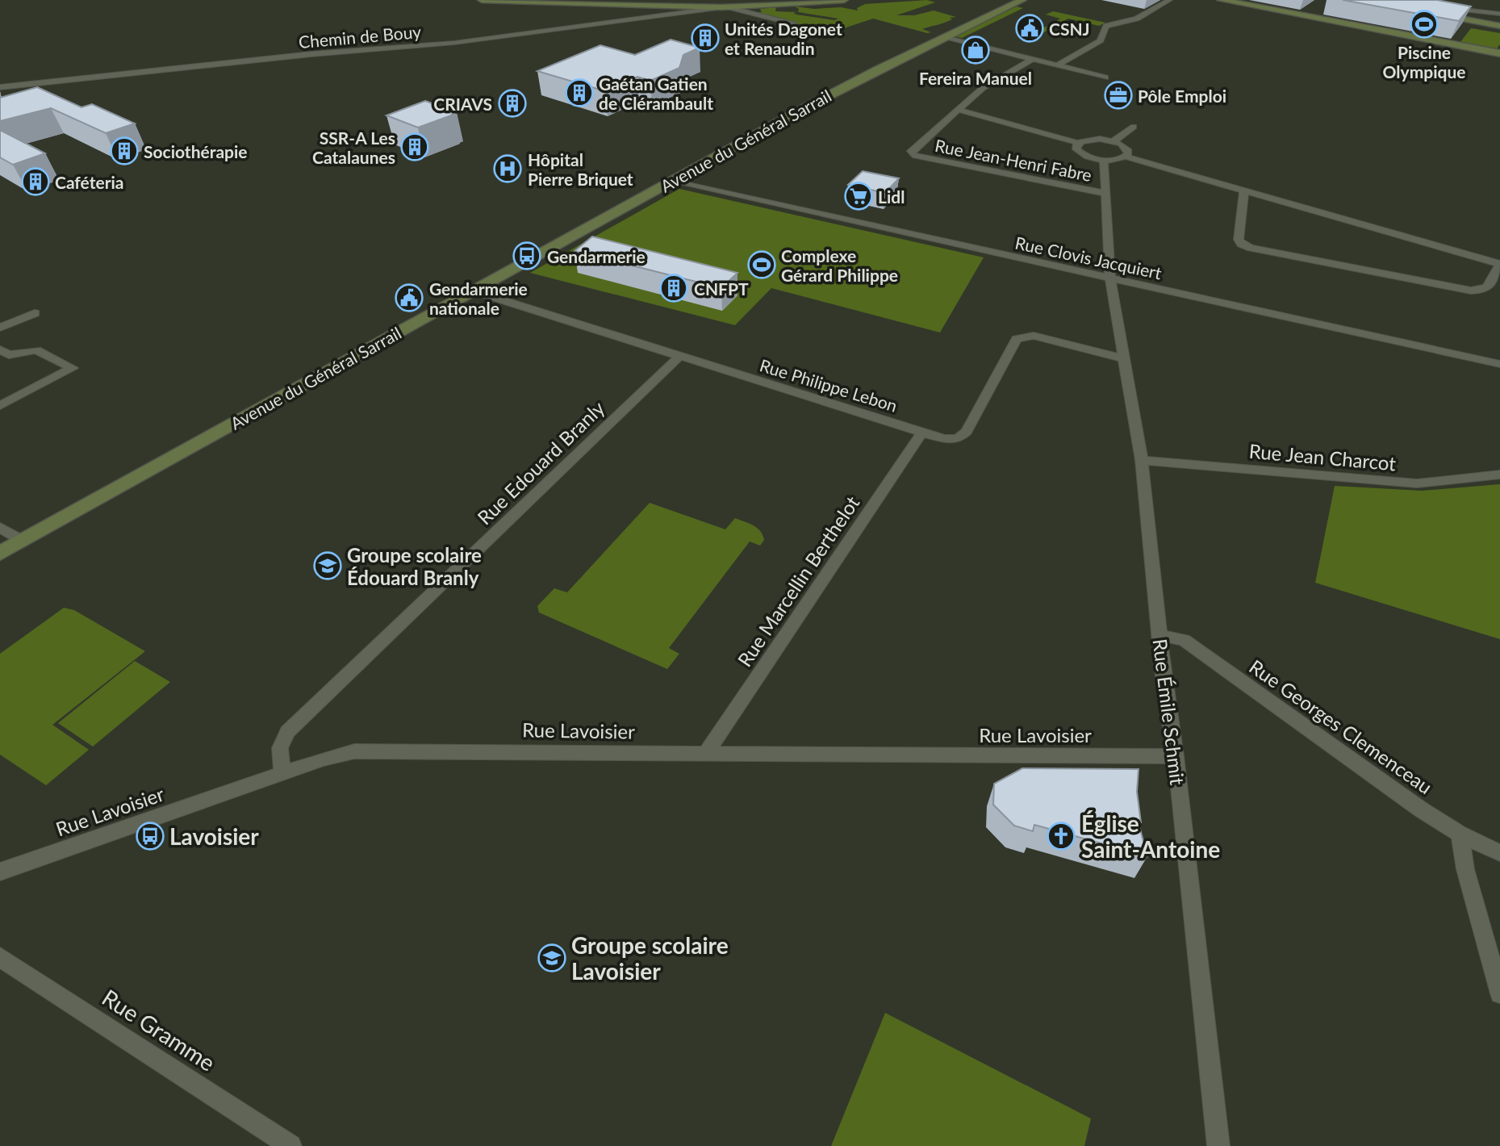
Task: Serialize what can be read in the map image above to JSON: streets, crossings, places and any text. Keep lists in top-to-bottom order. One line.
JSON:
{"streets":{"main road":["Avenue du Général Sarrail"],"street":["Chemin de Bouy","Rue Jean-Henri Fabre","Rue Clovis Jacquiert","Rue Philippe Lebon","Rue Jean Charcot","Rue Edouard Branly","Rue Marcellin Berthelot","Rue Émile Schmit","Rue Georges Clemenceau","Rue Lavoisier","Rue Gramme"]},"crossings":[["Avenue du Général Sarrail","Rue Clovis Jacquiert"],["Avenue du Général Sarrail","Rue Philippe Lebon"],["Rue Jean-Henri Fabre","Rue Clovis Jacquiert"],["Rue Jean-Henri Fabre","Rue Émile Schmit"],["Rue Clovis Jacquiert","Rue Émile Schmit"],["Rue Philippe Lebon","Rue Edouard Branly"],["Rue Philippe Lebon","Rue Marcellin Berthelot"],["Rue Philippe Lebon","Rue Émile Schmit"],["Rue Jean Charcot","Rue Émile Schmit"],["Rue Edouard Branly","Rue Lavoisier"],["Rue Marcellin Berthelot","Rue Lavoisier"],["Rue Émile Schmit","Rue Georges Clemenceau"],["Rue Émile Schmit","Rue Lavoisier"]],"places":{"sports":["Piscine Olympique","Complexe Gérard Philippe"],"public building":["CSNJ","Gendarmerie nationale"],"building":["Unités Dagonet et Renaudin","Gaétan Gatien de Clérambault","CRIAVS","SSR-A Les Catalaunes","Sociothérapie","Caféteria","CNFPT"],"shop":["Fereira Manuel"],"office":["Pôle Emploi"],"hospital":["Hôpital Pierre Briquet"],"supermarket":["Lidl"],"bus stop":["Gendarmerie","Lavoisier"],"school or university":["Groupe scolaire Édouard Branly","Groupe scolaire Lavoisier"],"church":["Église Saint-Antoine"]}}
